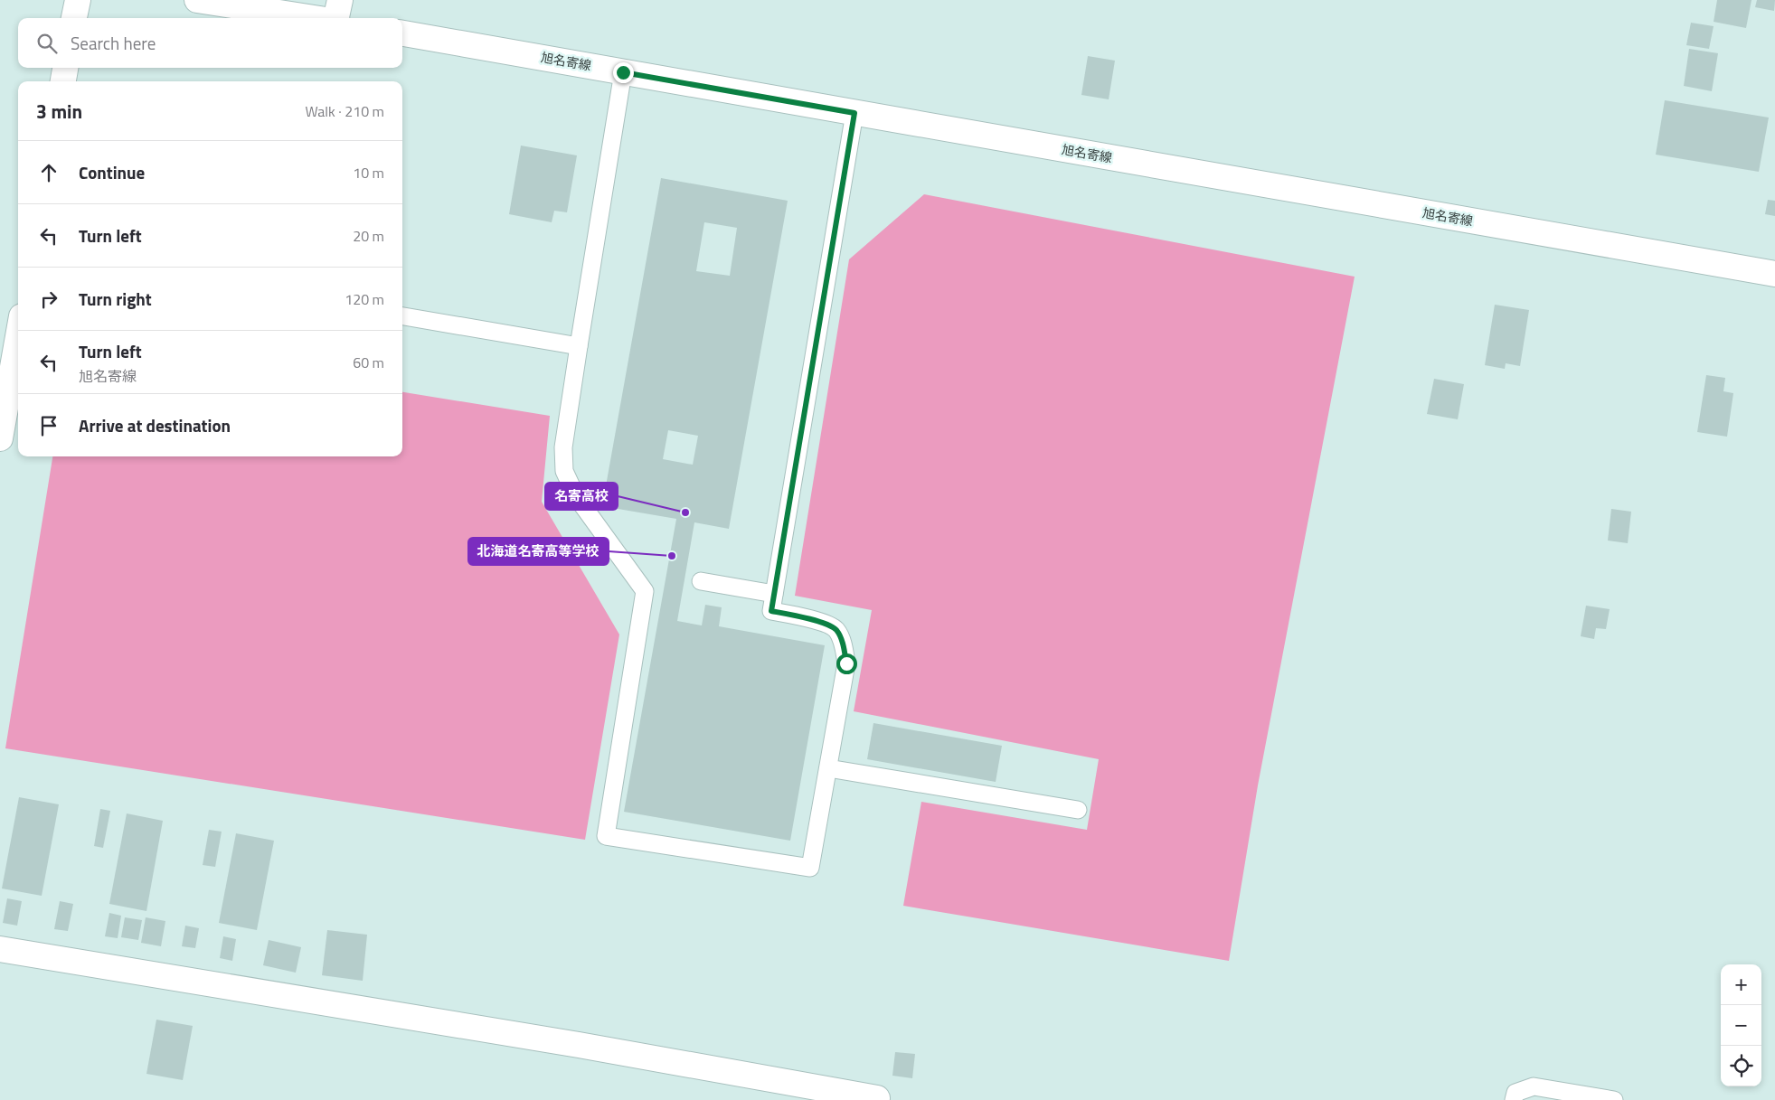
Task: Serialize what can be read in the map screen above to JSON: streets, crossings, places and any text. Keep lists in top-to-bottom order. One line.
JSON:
{"streets":{"main road":["旭名寄線"]},"places":["名寄高校","北海道名寄高等学校"],"page":{"search":"Search here","heading":["3 min","Walk · 210 m"],"list":[["Continue","10 m"],["Turn left","20 m"],["Turn right","120 m"],["Turn left","旭名寄線","60 m"],"Arrive at destination"],"map_buttons":["+","−"]}}
